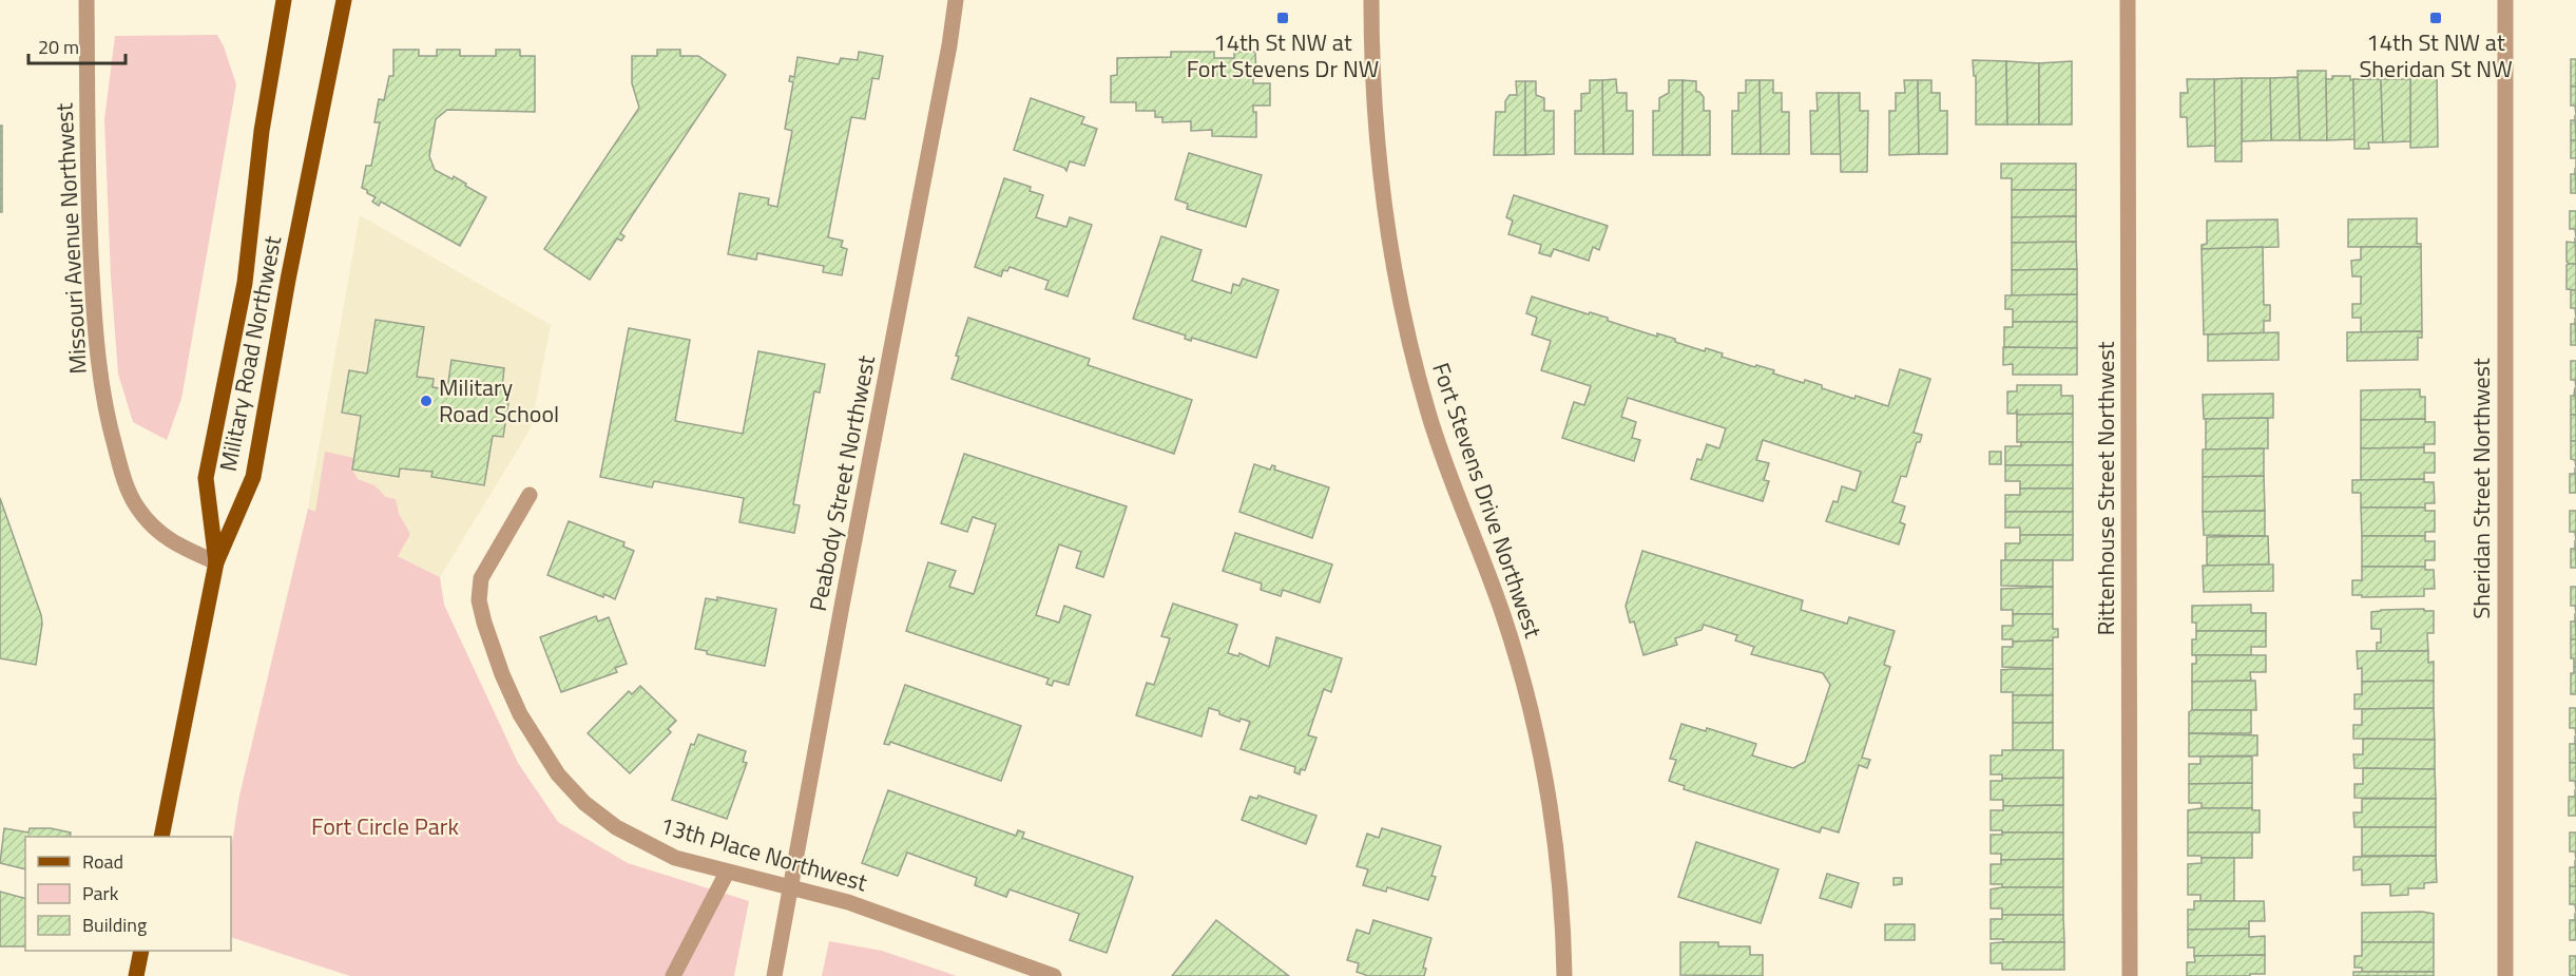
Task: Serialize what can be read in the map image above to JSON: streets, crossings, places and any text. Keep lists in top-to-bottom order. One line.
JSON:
{"streets":{"main road":["Military Road Northwest"],"street":["Missouri Avenue Northwest","Peabody Street Northwest","Rittenhouse Street Northwest","Sheridan Street Northwest","Fort Stevens Drive Northwest","13th Place Northwest"]},"crossings":[["Missouri Avenue Northwest","Military Road Northwest"],["Peabody Street Northwest","13th Place Northwest"]],"parks":["Fort Circle Park"],"places":{"transit":["14th St NW at Fort Stevens Dr NW","14th St NW at Sheridan St NW"],"other":["Military Road School"]},"legend":["Road","Park","Building"],"scale_bar":"20 m"}
